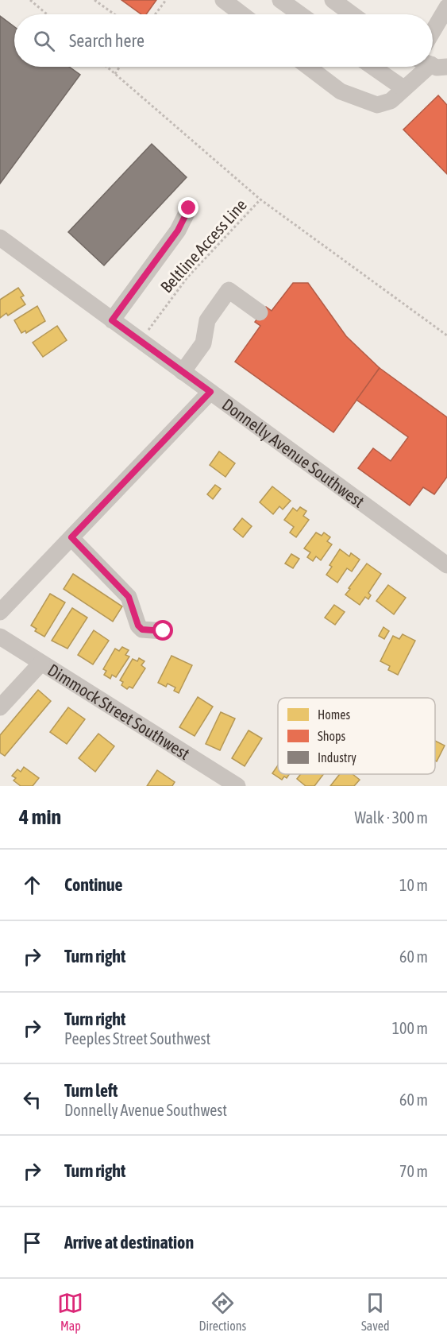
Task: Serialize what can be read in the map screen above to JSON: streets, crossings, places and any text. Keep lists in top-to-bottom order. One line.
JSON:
{"streets":{"street":["Donnelly Avenue Southwest","Dimmock Street Southwest"],"path":["Beltline Access Line"]},"legend":["Homes","Shops","Industry"],"page":{"search":"Search here","heading":["4 min","Walk · 300 m"],"list":[["Continue","10 m"],["Turn right","60 m"],["Turn right","Peeples Street Southwest","100 m"],["Turn left","Donnelly Avenue Southwest","60 m"],["Turn right","70 m"],"Arrive at destination"],"nav":["Map","Directions","Saved"]}}
